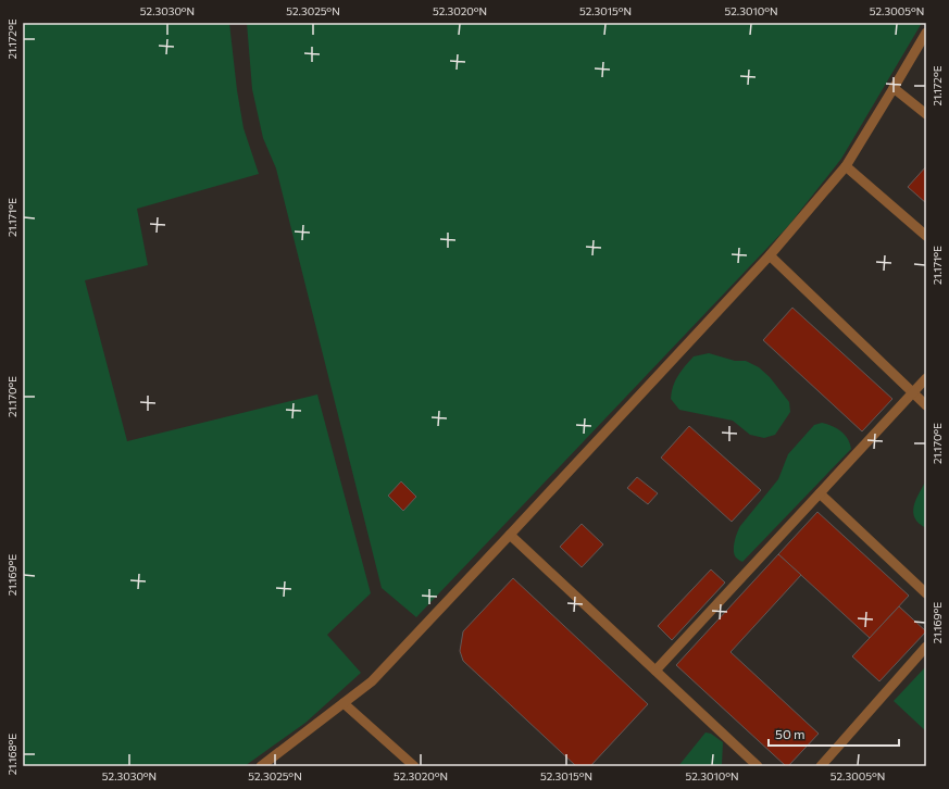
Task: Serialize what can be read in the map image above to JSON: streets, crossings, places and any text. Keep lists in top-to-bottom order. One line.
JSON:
{"scale_bar":"50 m","coordinates":["52.3030°N","52.3025°N","52.3020°N","52.3015°N","52.3010°N","52.3005°N","21.172°E","21.171°E","21.170°E","21.169°E","21.168°E"]}
